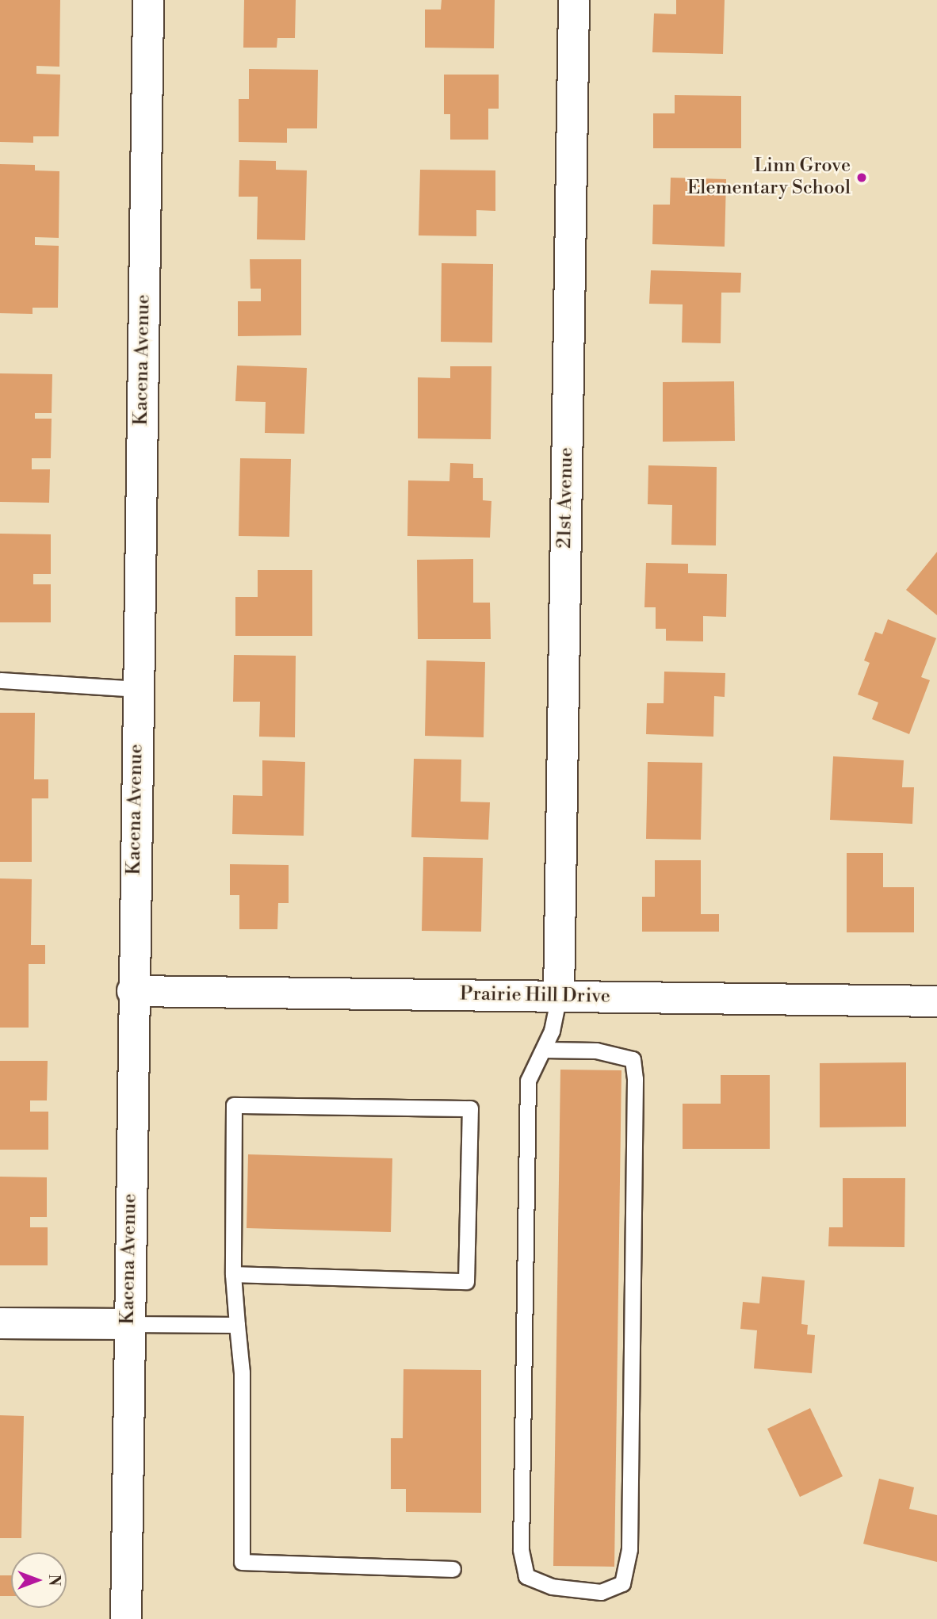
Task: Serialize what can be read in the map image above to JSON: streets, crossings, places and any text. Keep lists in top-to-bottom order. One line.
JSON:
{"streets":{"street":["Kacena Avenue","21st Avenue","Prairie Hill Drive"]},"crossings":[["Kacena Avenue","Prairie Hill Drive"],["21st Avenue","Prairie Hill Drive"]],"places":["Linn Grove Elementary School"],"north":"right"}
